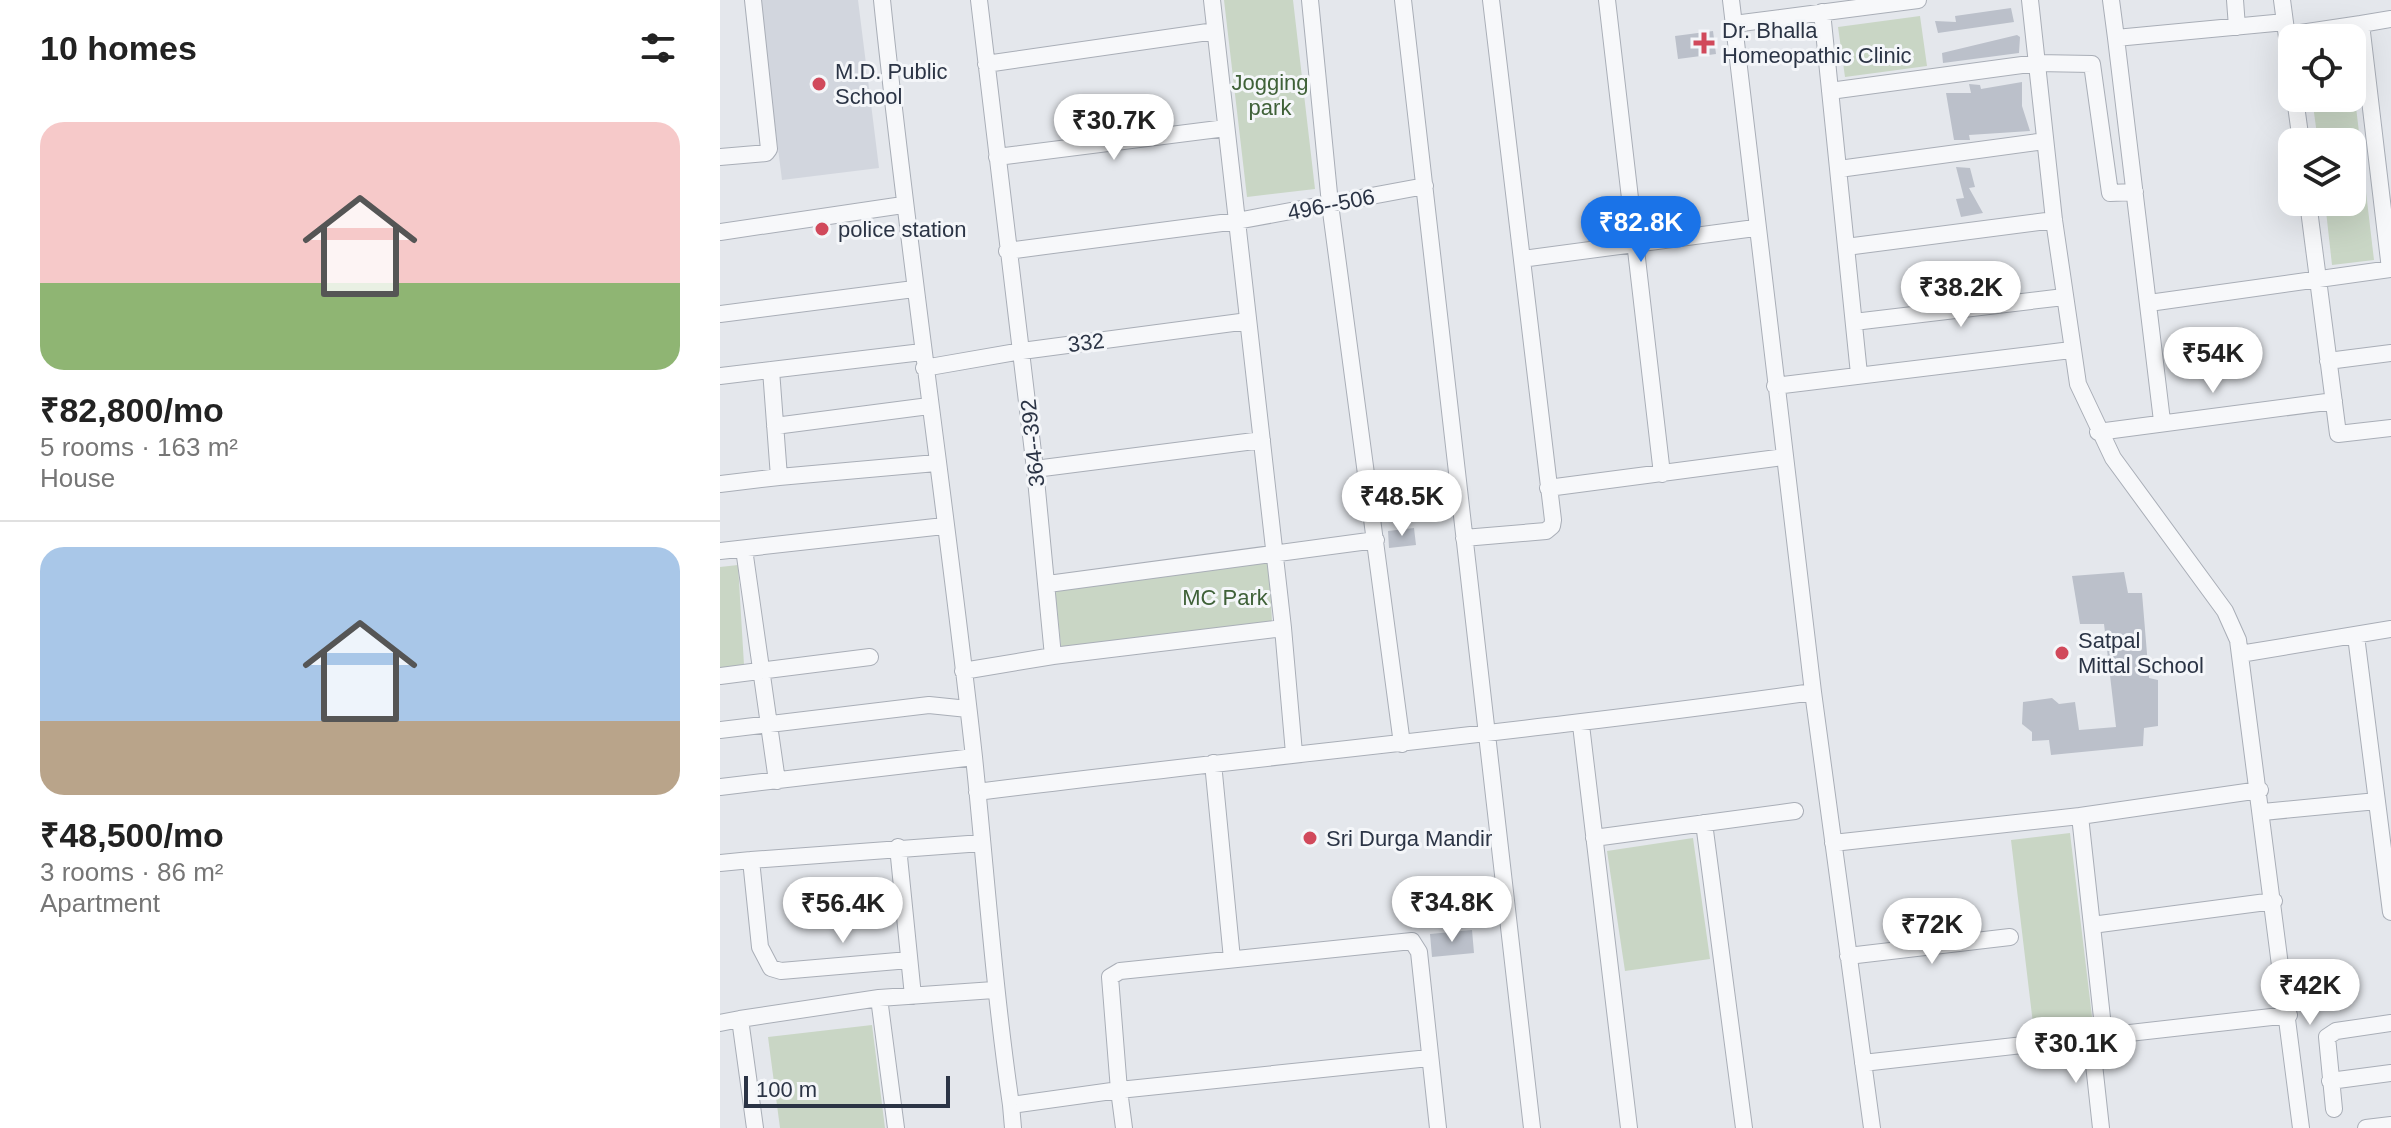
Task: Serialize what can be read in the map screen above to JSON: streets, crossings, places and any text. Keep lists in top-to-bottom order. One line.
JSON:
{"streets":{"street":["496--506","332","364--392"]},"crossings":[["496--506","364--392"],["332","364--392"]],"parks":["Jogging park","MC Park"],"places":{"health":["Dr. Bhalla Homeopathic Clinic"],"other":["M.D. Public School","police station","Satpal Mittal School","Sri Durga Mandir"]},"scale_bar":"100 m","page":{"heading":"10 homes","price":["₹30.7K","₹82.8K","₹38.2K","₹54K","₹48.5K","₹34.8K","₹56.4K","₹72K","₹42K","₹30.1K"],"list":[{"name":"₹82,800/mo","note":"5 rooms · 163 m² · House"},{"name":"₹48,500/mo","note":"3 rooms · 86 m² · Apartment"}],"scale":"100 m"}}
